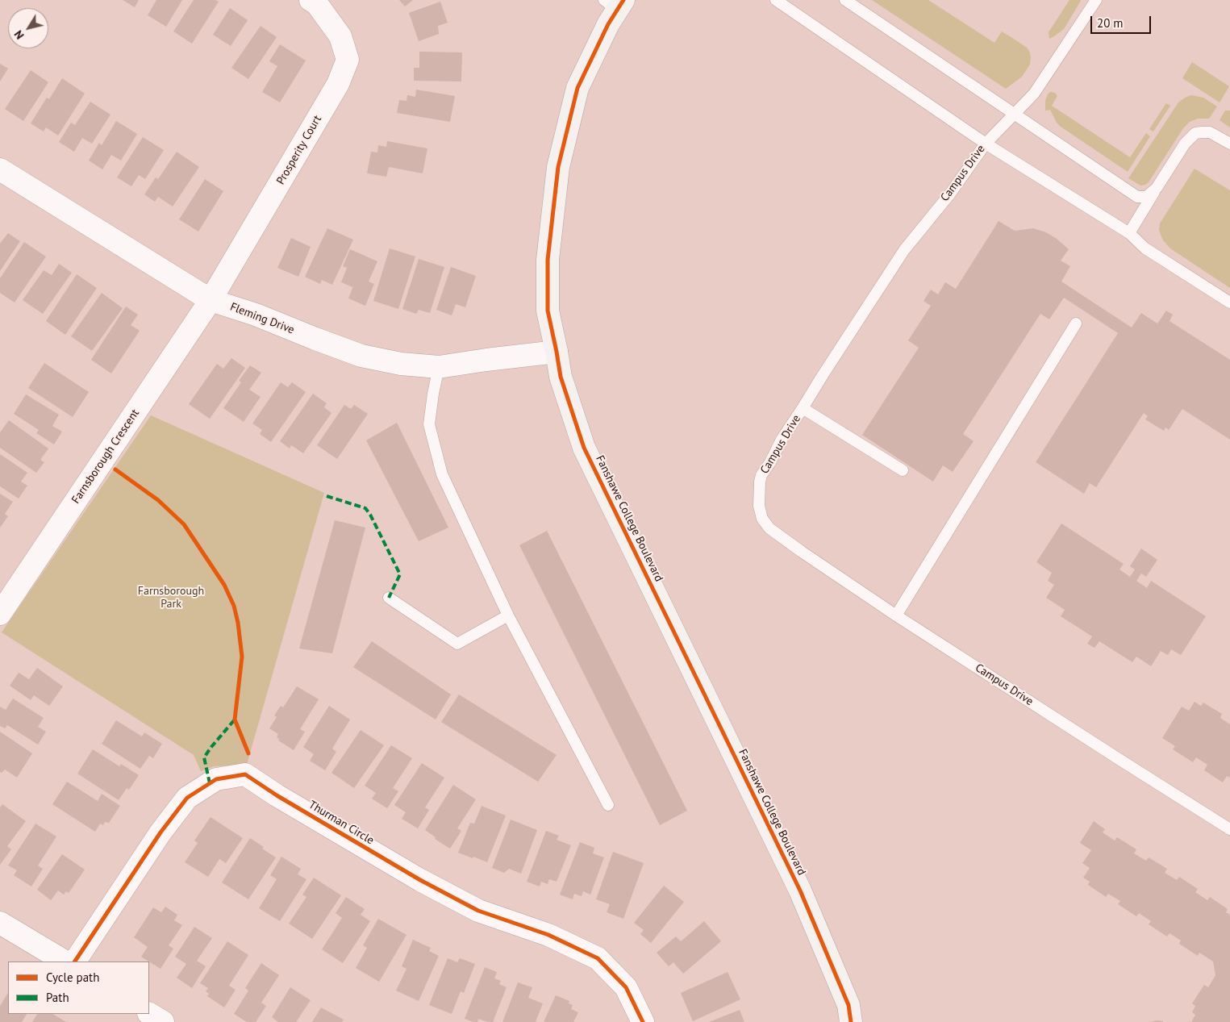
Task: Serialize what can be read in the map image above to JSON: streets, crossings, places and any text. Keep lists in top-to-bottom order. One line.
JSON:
{"streets":{"street":["Prosperity Court","Fleming Drive","Farnsborough Crescent","Fanshawe College Boulevard","Thurman Circle"],"lane":["Campus Drive"]},"crossings":[["Prosperity Court","Fleming Drive"],["Prosperity Court","Farnsborough Crescent"],["Fleming Drive","Farnsborough Crescent"],["Fleming Drive","Fanshawe College Boulevard"]],"parks":["Farnsborough Park"],"legend":["Cycle path","Path"],"scale_bar":"20 m","north":"bottom left"}
